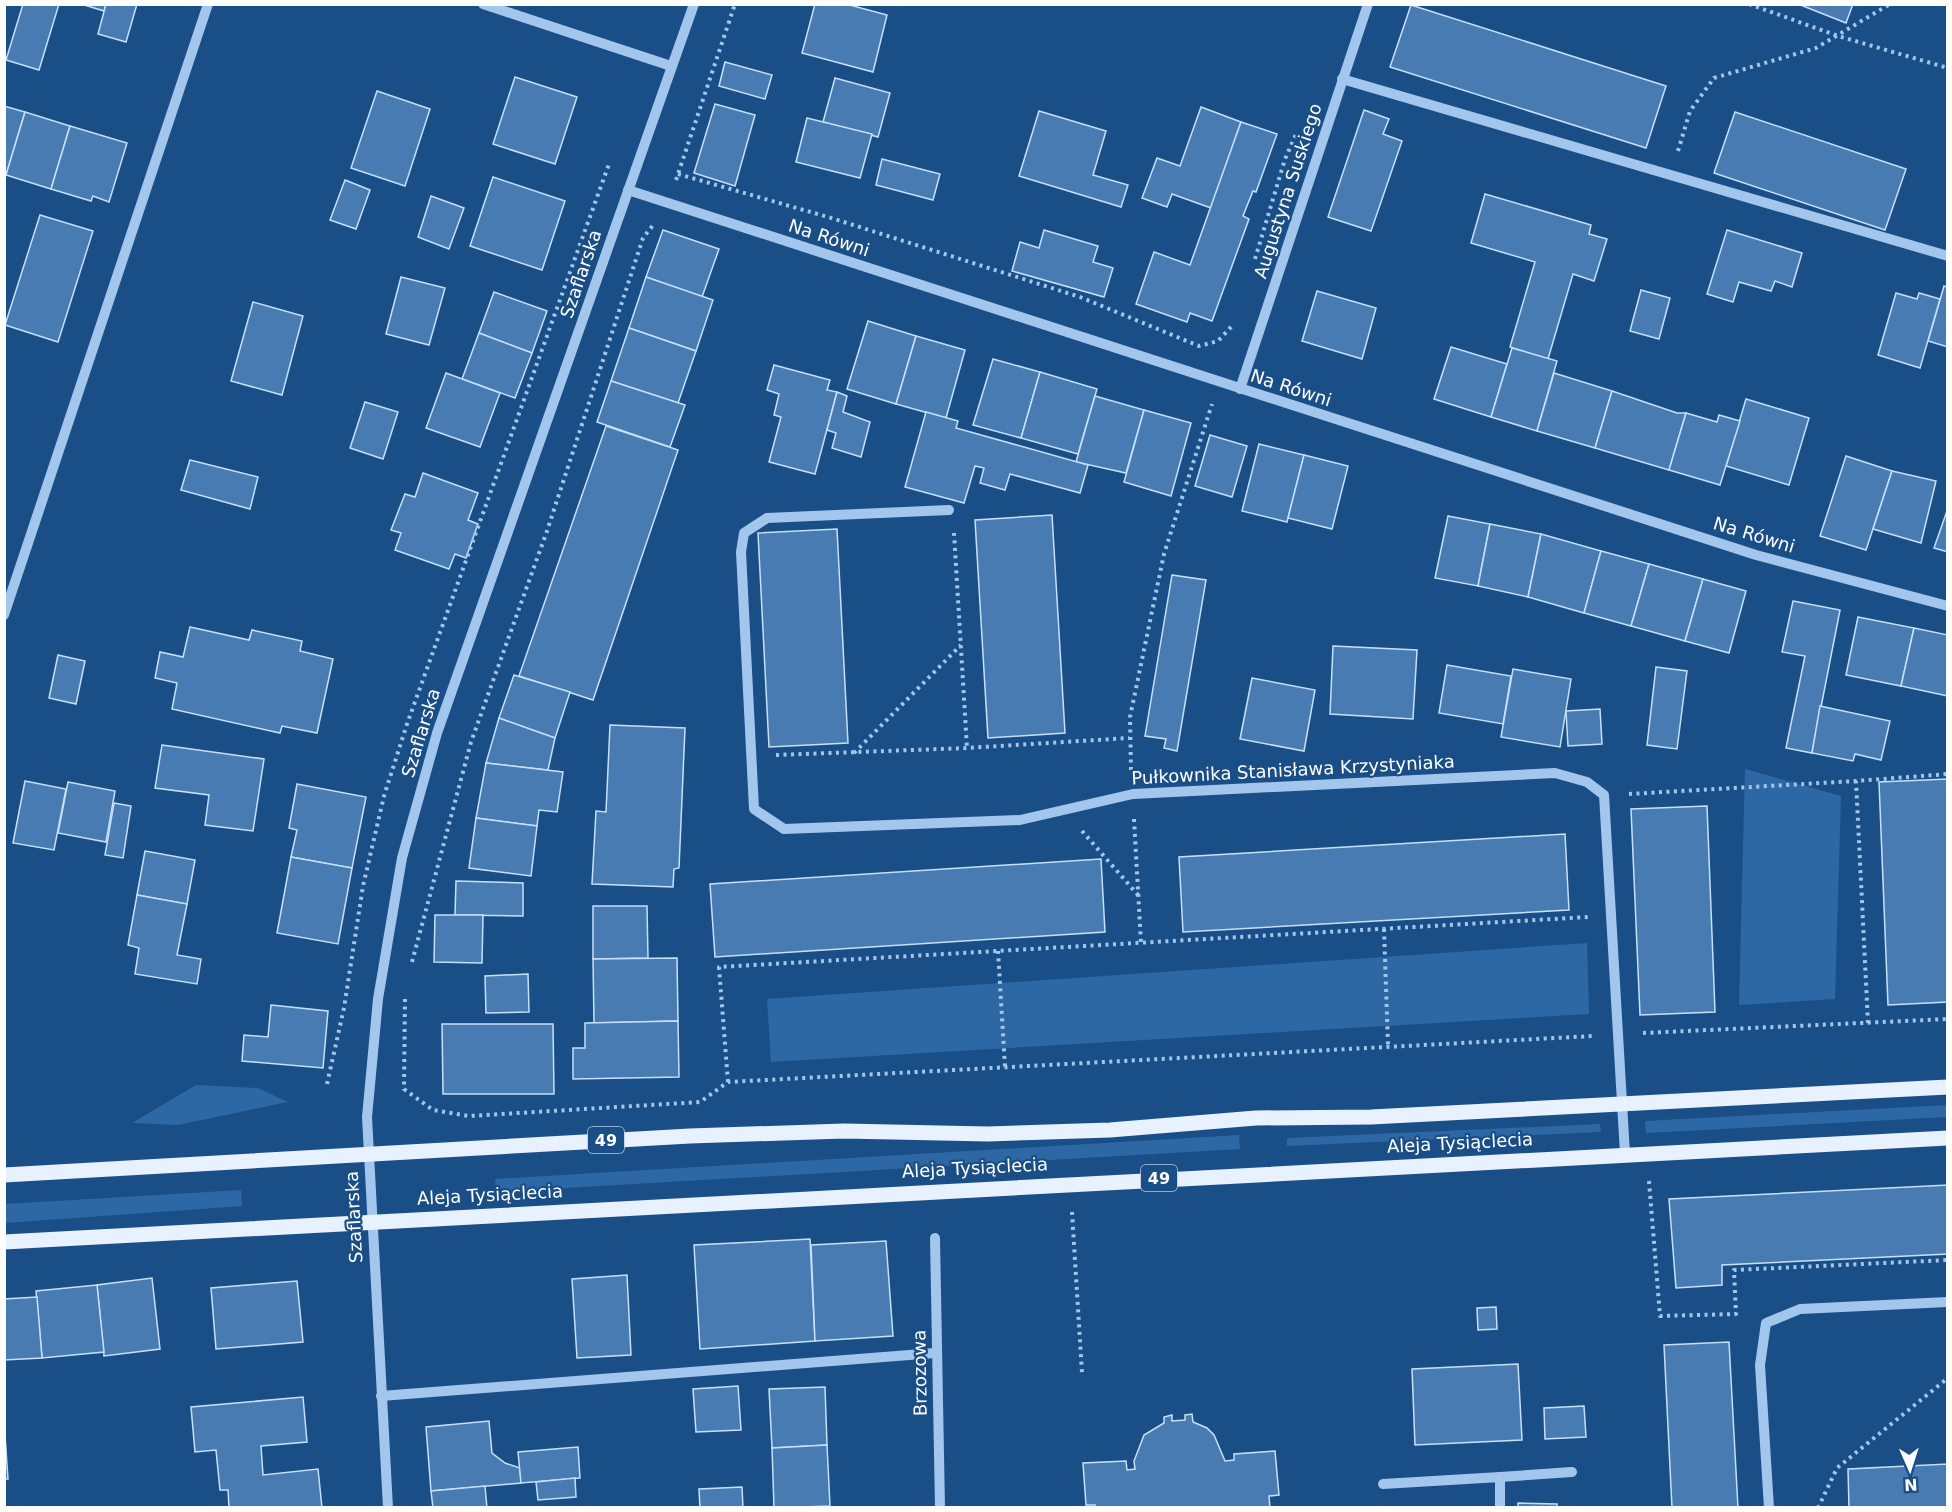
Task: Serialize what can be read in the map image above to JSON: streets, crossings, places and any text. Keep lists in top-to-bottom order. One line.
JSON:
{"streets":{"main road":["49","Aleja Tysiąclecia"],"street":["Augustyna Suskiego","Na Równi","Szaflarska","Pułkownika Stanisława Krzystyniaka","Brzozowa"]},"crossings":[["Augustyna Suskiego","Na Równi"],["Na Równi","Szaflarska"],["Szaflarska","Aleja Tysiąclecia"]],"north":"bottom"}
